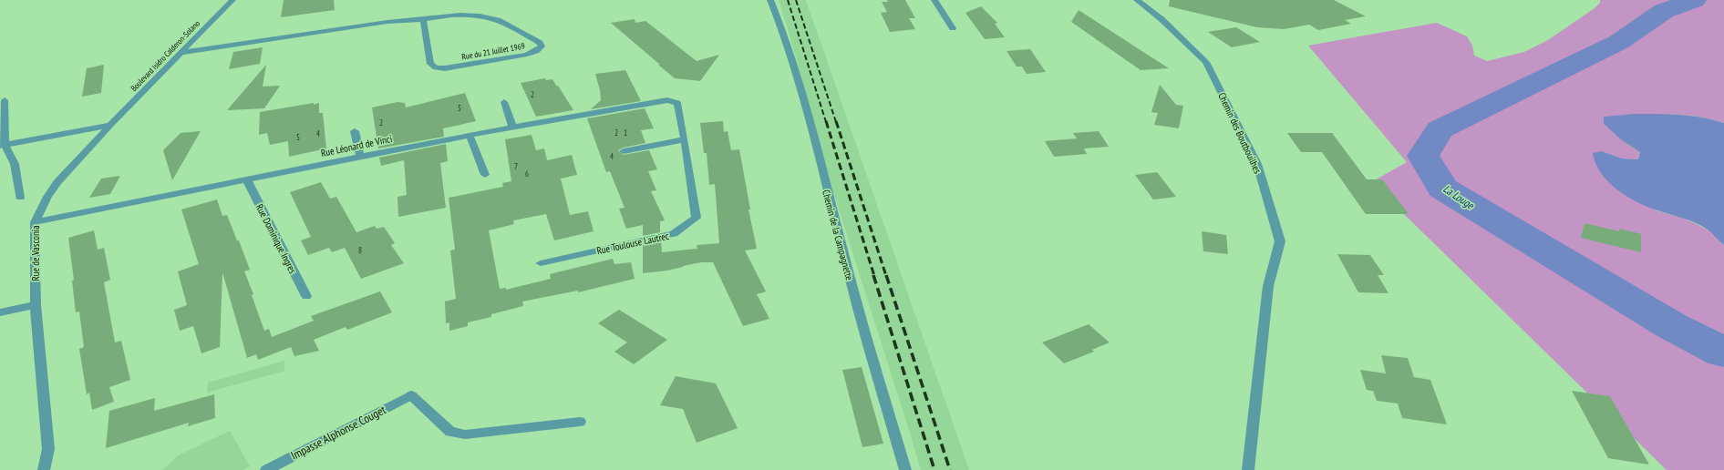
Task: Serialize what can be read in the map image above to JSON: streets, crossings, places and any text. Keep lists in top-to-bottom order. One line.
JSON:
{"streets":{"street":["Rue du 21 Juillet 1969","Boulevard Isidro Calderon-Solano","Chemin des Boutbouilhes","Rue Léonard de Vinci","Chemin de la Campagnette","Rue Dominique Ingres","Rue Toulouse Lautrec","Rue de Vasconia","Impasse Alphonse Couget"]},"crossings":[["Rue du 21 Juillet 1969","Boulevard Isidro Calderon-Solano"],["Boulevard Isidro Calderon-Solano","Rue de Vasconia"],["Rue Léonard de Vinci","Rue Dominique Ingres"],["Rue Léonard de Vinci","Rue Toulouse Lautrec"],["Rue Léonard de Vinci","Rue de Vasconia"]],"water":["La Louge"],"house_numbers":["2","5","2","2","1","4","5","4","7","6","8"]}
